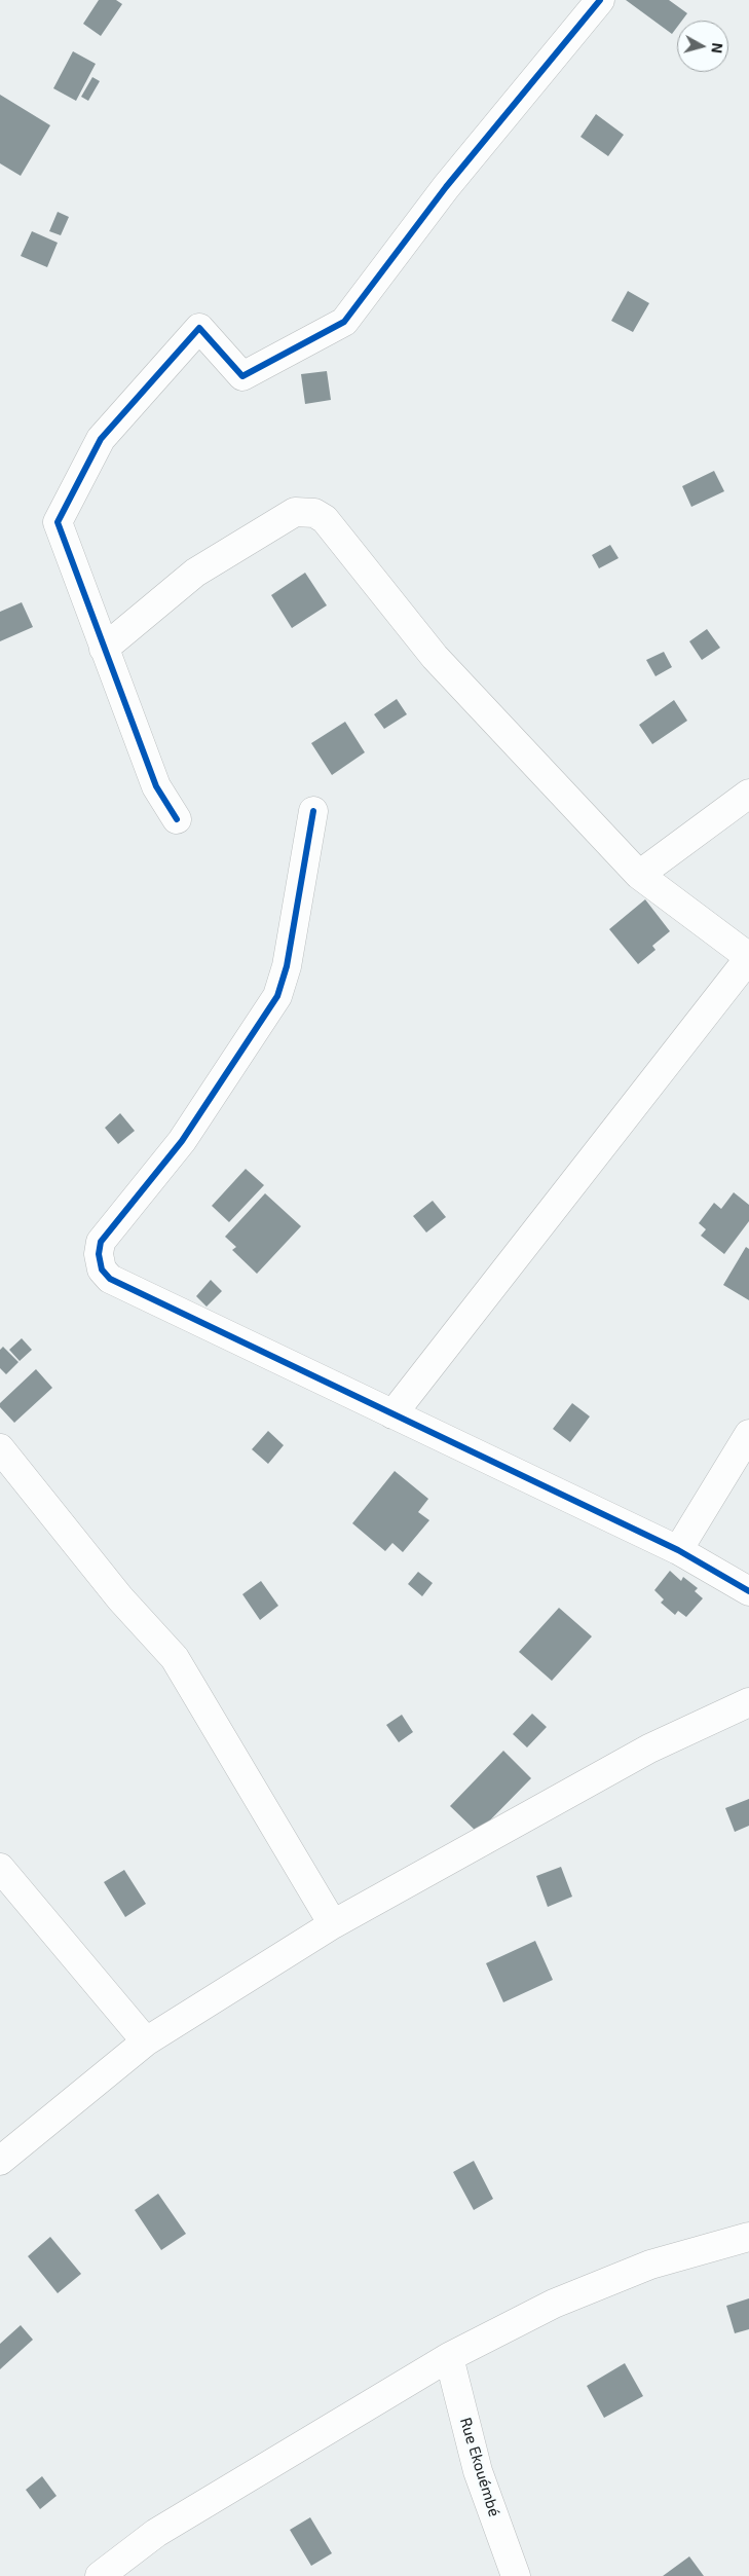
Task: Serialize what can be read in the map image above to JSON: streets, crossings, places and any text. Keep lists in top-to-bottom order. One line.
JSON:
{"streets":{"street":["Rue Ekouémbé"]},"north":"right"}
